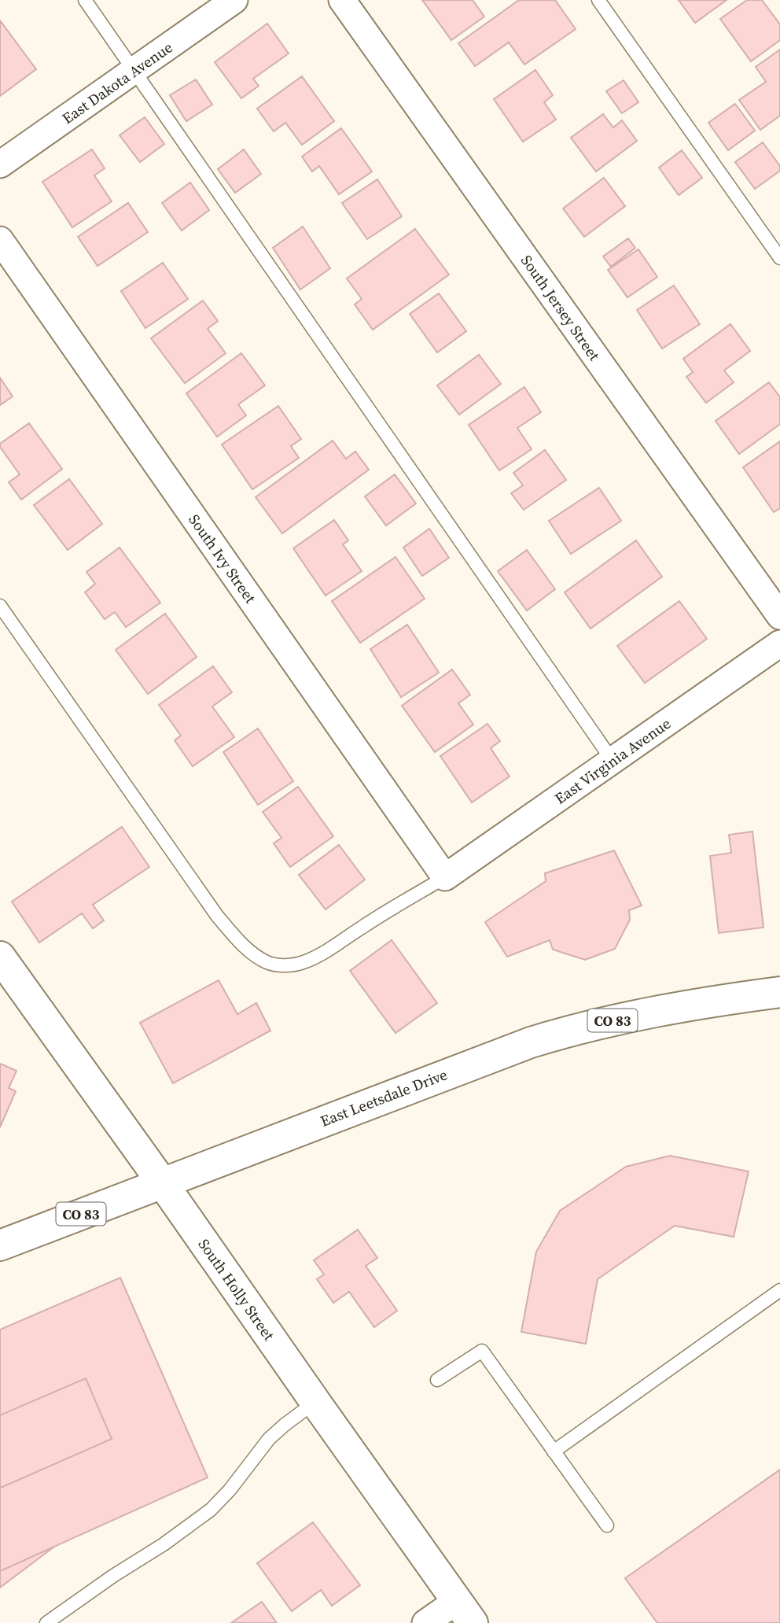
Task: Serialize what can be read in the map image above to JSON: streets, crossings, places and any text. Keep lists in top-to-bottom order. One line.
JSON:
{"streets":{"main road":["CO 83","East Leetsdale Drive","South Holly Street"],"street":["East Dakota Avenue","South Jersey Street","South Ivy Street","East Virginia Avenue"]},"crossings":[["South Ivy Street","East Virginia Avenue"],["East Leetsdale Drive","South Holly Street"]]}
